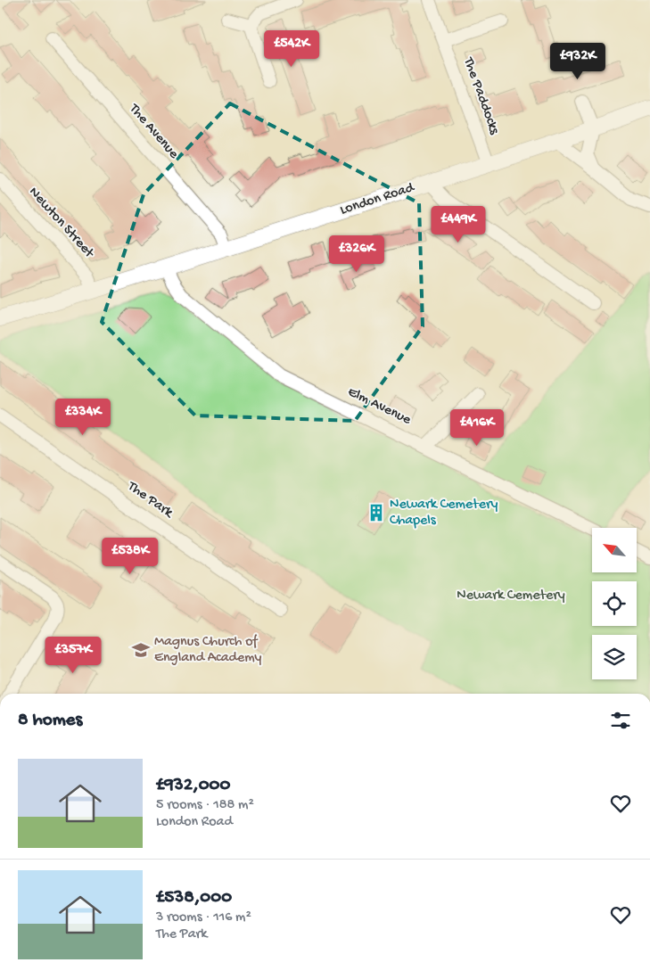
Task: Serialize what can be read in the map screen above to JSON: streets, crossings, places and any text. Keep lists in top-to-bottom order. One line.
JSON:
{"streets":{"main road":["London Road"],"street":["The Paddocks","The Avenue","Newton Street","Elm Avenue","The Park"]},"crossings":[["The Paddocks","London Road"],["The Avenue","London Road"],["London Road","Newton Street"],["London Road","Elm Avenue"]],"parks":["Newark Cemetery"],"places":{"building":["Newark Cemetery Chapels"],"school or university":["Magnus Church of England Academy"]},"north":"top left","page":{"price":["£542K","£932K","£449K","£326K","£334K","£416K","£538K","£357K"],"heading":"8 homes","list":[{"name":"£932,000","note":"5 rooms · 188 m² · London Road"},{"name":"£538,000","note":"3 rooms · 116 m² · The Park"}]}}
